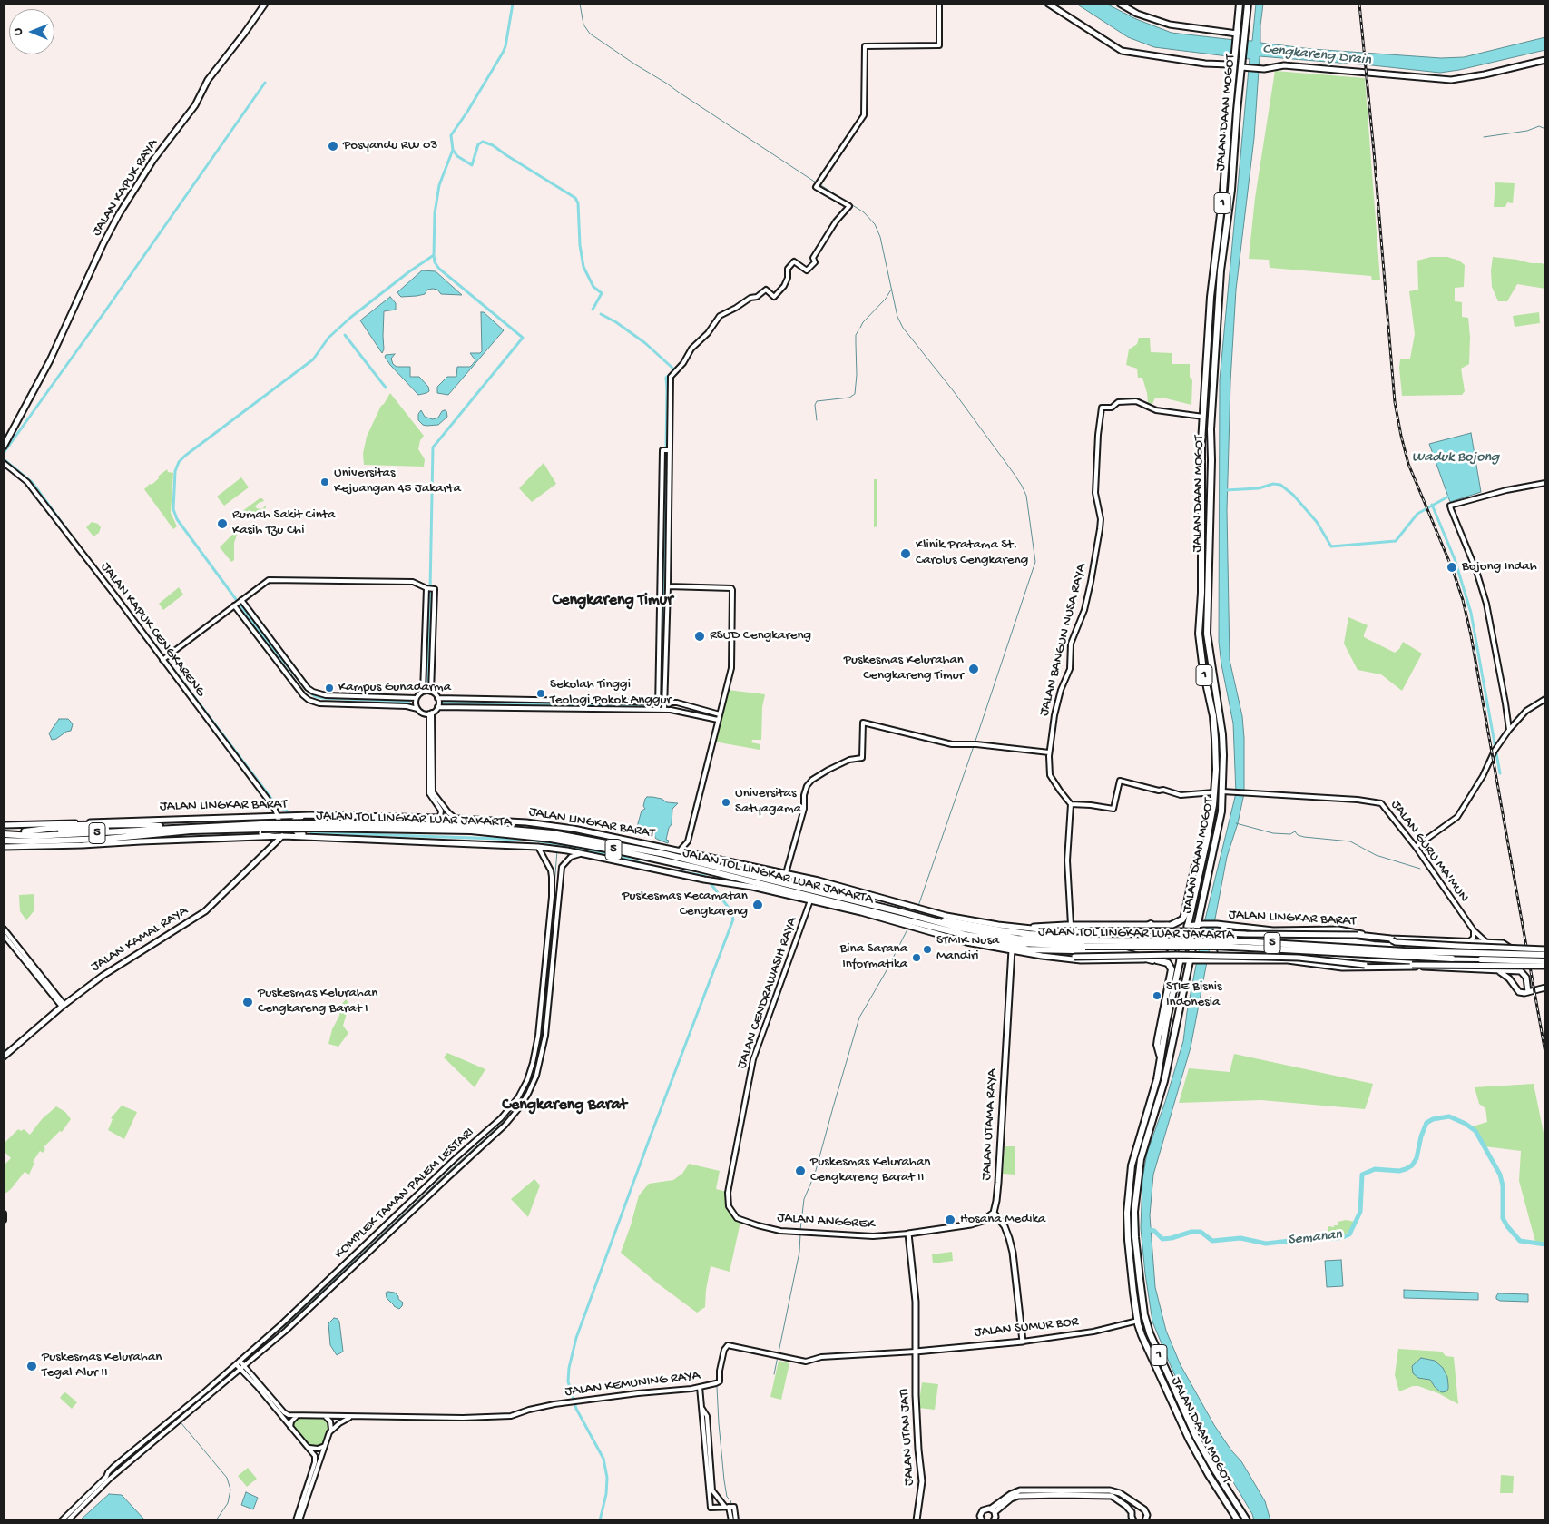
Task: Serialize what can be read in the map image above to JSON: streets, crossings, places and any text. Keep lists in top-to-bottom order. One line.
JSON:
{"streets":{"highway":["JALAN DAAN MOGOT","1","JALAN TOL LINGKAR LUAR JAKARTA","5"],"main road":["JALAN KAPUK RAYA","JALAN LINGKAR BARAT","JALAN KAMAL RAYA","JALAN UTAMA RAYA","JALAN SUMUR BOR","JALAN UTAN JATI"],"street":["JALAN KAPUK CENGKARENG","JALAN BANGUN NUSA RAYA","JALAN GURU MA'MUN","JALAN CENDRAWASIH RAYA","KOMPLEK TAMAN PALEM LESTARI","JALAN ANGGREK","JALAN KEMUNING RAYA"]},"crossings":[["JALAN DAAN MOGOT","JALAN BANGUN NUSA RAYA"],["JALAN DAAN MOGOT","JALAN LINGKAR BARAT"],["JALAN DAAN MOGOT","JALAN GURU MA'MUN"],["JALAN DAAN MOGOT","JALAN SUMUR BOR"],["JALAN KAPUK CENGKARENG","JALAN LINGKAR BARAT"],["JALAN LINGKAR BARAT","JALAN GURU MA'MUN"],["JALAN CENDRAWASIH RAYA","JALAN ANGGREK"],["JALAN ANGGREK","JALAN UTAN JATI"],["JALAN SUMUR BOR","JALAN KEMUNING RAYA"],["JALAN SUMUR BOR","JALAN UTAN JATI"],["JALAN KEMUNING RAYA","JALAN UTAN JATI"]],"districts":["Cengkareng Timur","Cengkareng Barat"],"water":["Cengkareng Drain","Waduk Bojong","Semanan"],"places":["Posyandu RW 03","Universitas Kejuangan 45 Jakarta","Rumah Sakit Cinta Kasih Tzu Chi","Klinik Pratama St. Carolus Cengkareng","Bojong Indah","RSUD Cengkareng","Puskesmas Kelurahan Cengkareng Timur","Kampus Gunadarma","Sekolah Tinggi Teologi Pokok Anggur","Universitas Satyagama","Puskesmas Kecamatan Cengkareng","STMIK Nusa Mandiri","Bina Sarana Informatika","STIE Bisnis Indonesia","Puskesmas Kelurahan Cengkareng Barat I","Puskesmas Kelurahan Cengkareng Barat II","Hosana Medika","Puskesmas Kelurahan Tegal Alur II"],"north":"left"}
